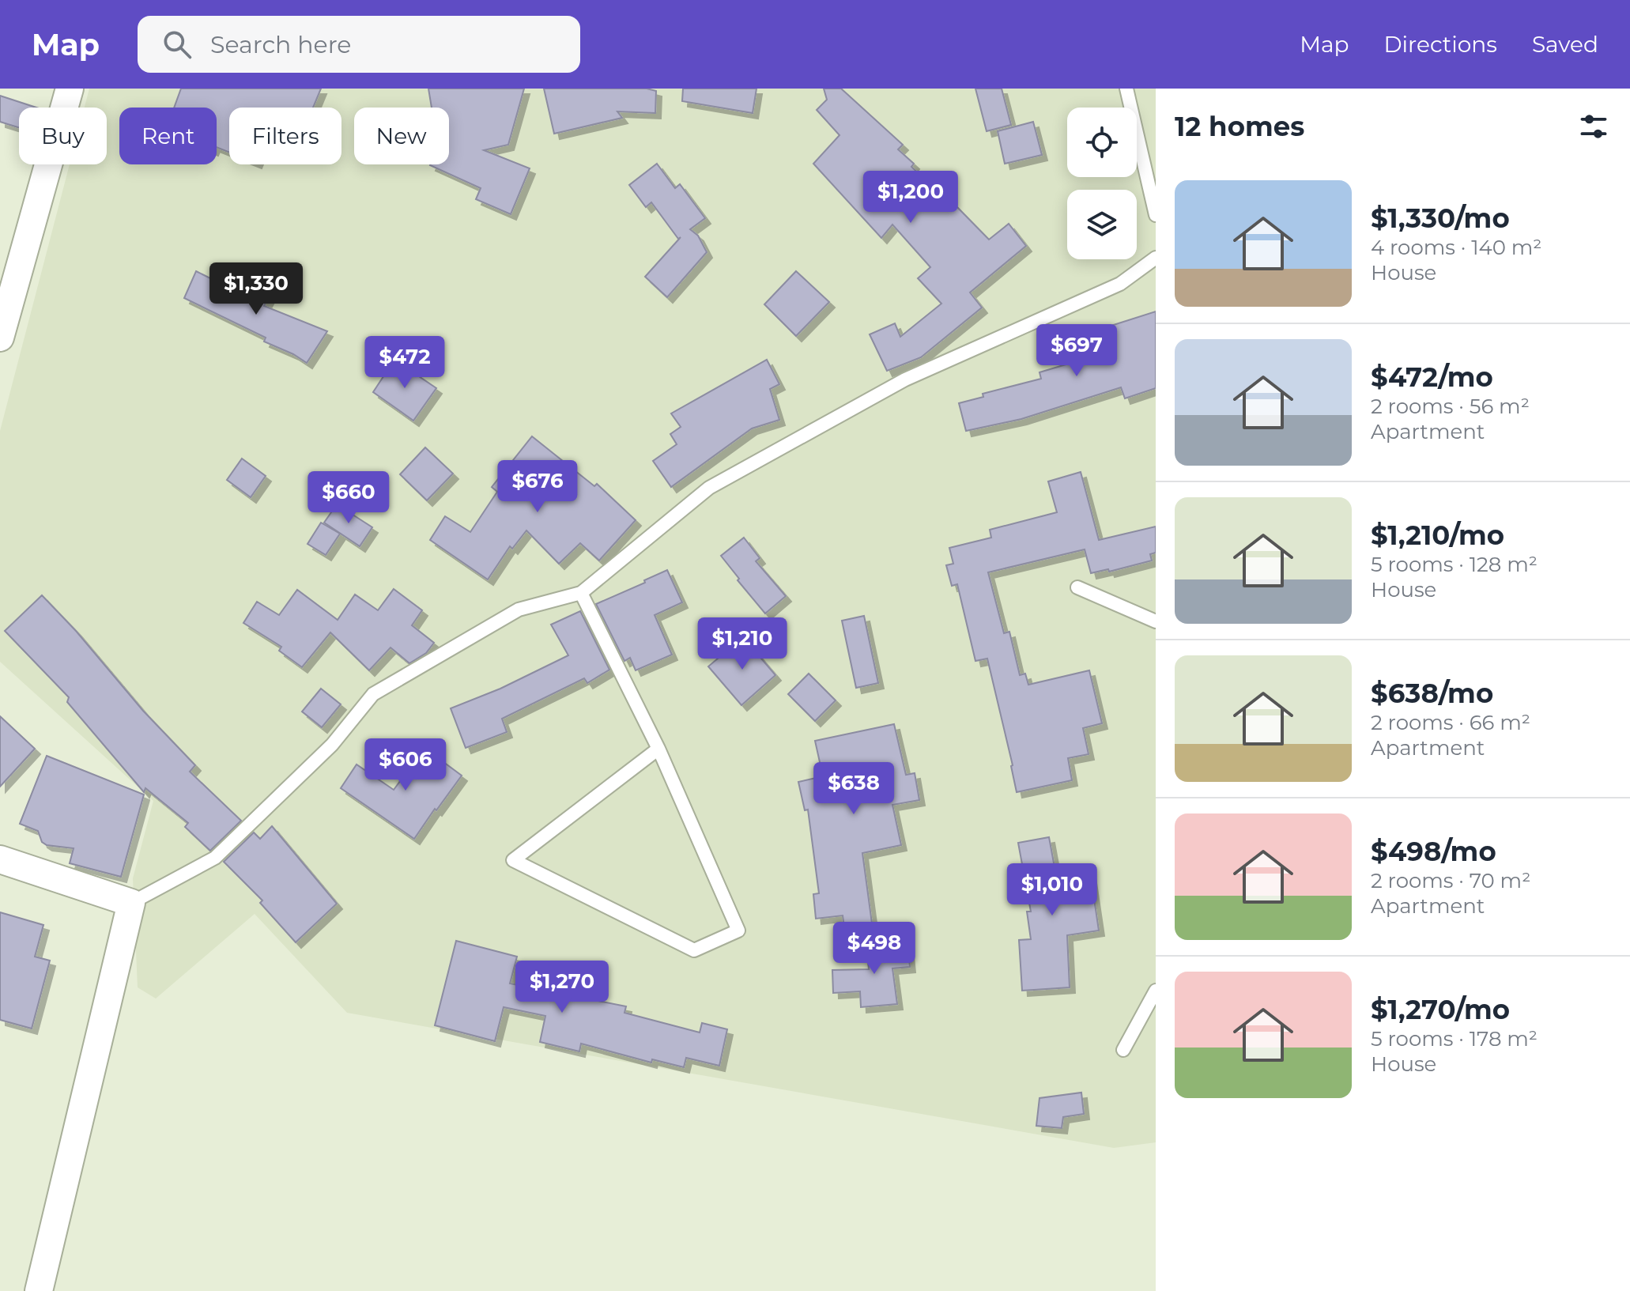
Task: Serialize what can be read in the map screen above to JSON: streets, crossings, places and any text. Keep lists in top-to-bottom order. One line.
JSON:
{"page":{"header":"Map","search":"Search here","nav":["Map","Directions","Saved"],"heading":"12 homes","chip":["Buy","Rent","Filters","New"],"list":[{"name":"$1,330/mo","note":"4 rooms · 140 m² · House"},{"name":"$472/mo","note":"2 rooms · 56 m² · Apartment"},{"name":"$1,210/mo","note":"5 rooms · 128 m² · House"},{"name":"$638/mo","note":"2 rooms · 66 m² · Apartment"},{"name":"$498/mo","note":"2 rooms · 70 m² · Apartment"},{"name":"$1,270/mo","note":"5 rooms · 178 m² · House"}],"price":["$1,200","$1,330","$697","$472","$676","$660","$1,210","$606","$638","$1,010","$498","$1,270"]}}
